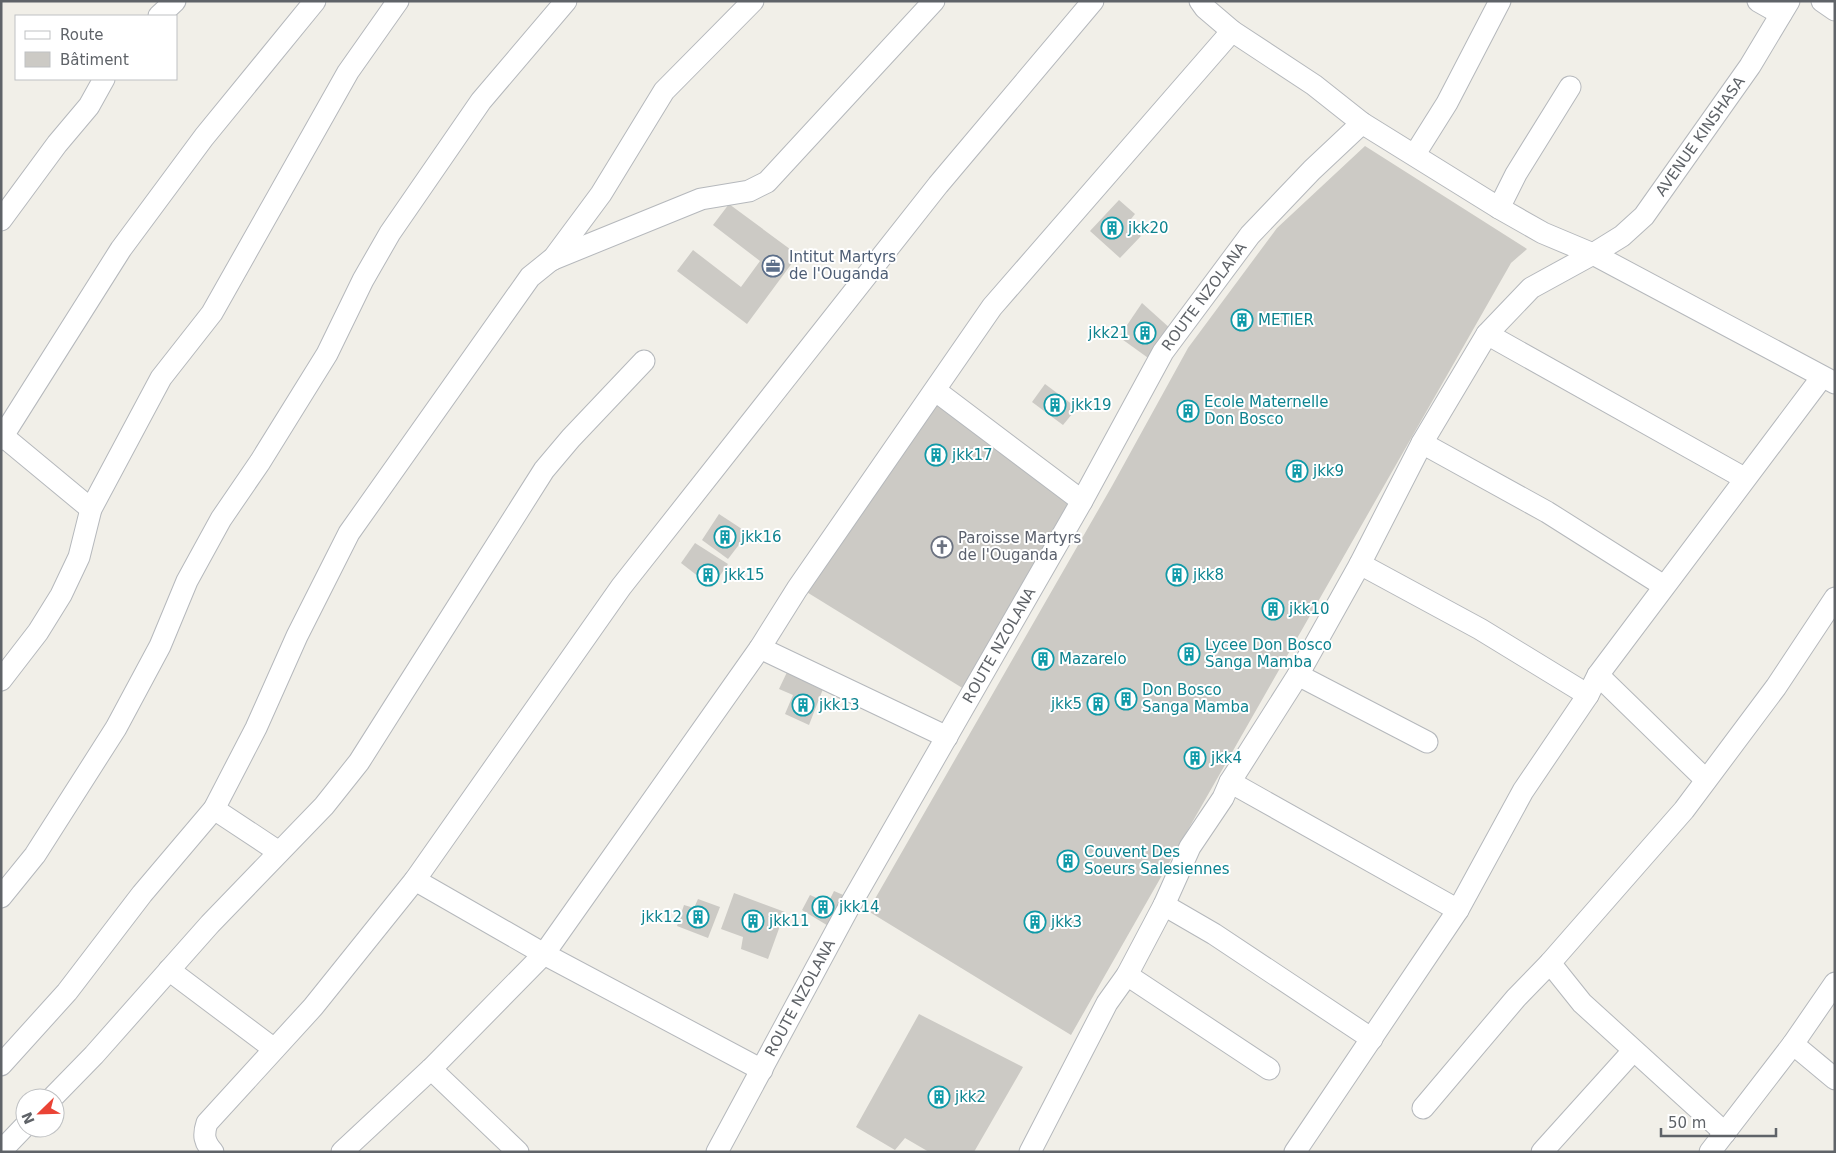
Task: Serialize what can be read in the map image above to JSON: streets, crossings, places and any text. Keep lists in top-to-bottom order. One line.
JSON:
{"streets":{"street":["AVENUE KINSHASA","ROUTE NZOLANA"]},"places":{"building":["jkk20","METIER","jkk21","jkk19","Ecole Maternelle Don Bosco","jkk17","jkk9","jkk16","jkk15","jkk8","jkk10","Lycee Don Bosco Sanga Mamba","Mazarelo","Don Bosco Sanga Mamba","jkk5","jkk13","jkk4","Couvent Des Soeurs Salesiennes","jkk14","jkk12","jkk11","jkk3","jkk2"],"office":["Intitut Martyrs de l'Ouganda"],"church":["Paroisse Martyrs de l'Ouganda"]},"legend":["Route","Bâtiment"],"scale_bar":"50 m","north":"bottom left"}
